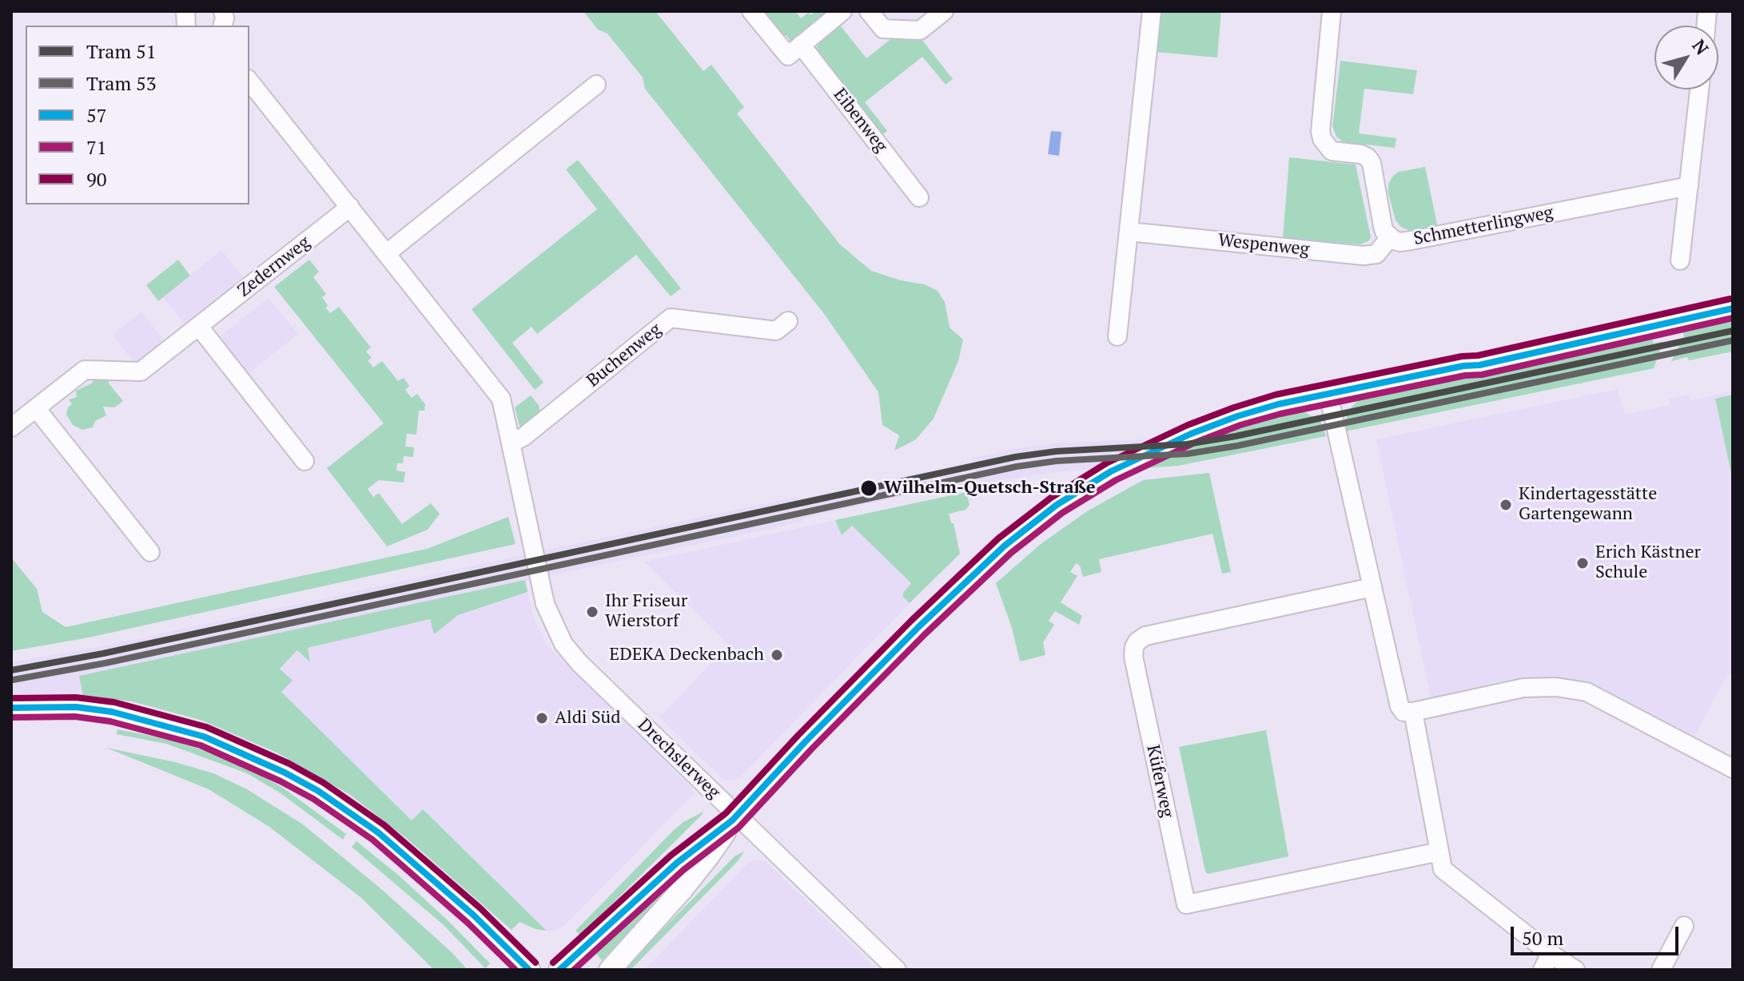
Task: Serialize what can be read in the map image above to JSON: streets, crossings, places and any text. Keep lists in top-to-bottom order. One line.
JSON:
{"streets":{"street":["Eibenweg","Schmetterlingweg","Wespenweg","Zedernweg","Buchenweg","Drechslerweg","Küferweg"]},"crossings":[["Schmetterlingweg","Wespenweg"],["Buchenweg","Drechslerweg"]],"places":["Wilhelm-Quetsch-Straße","Kindertagesstätte Gartengewann","Erich Kästner Schule","Ihr Friseur Wierstorf","EDEKA Deckenbach","Aldi Süd"],"lines":["transit line 90","transit line 57","transit line 71","tram line 51","tram line 53"],"legend":["Tram 51","Tram 53","57","71","90"],"scale_bar":"50 m","north":"top right"}
